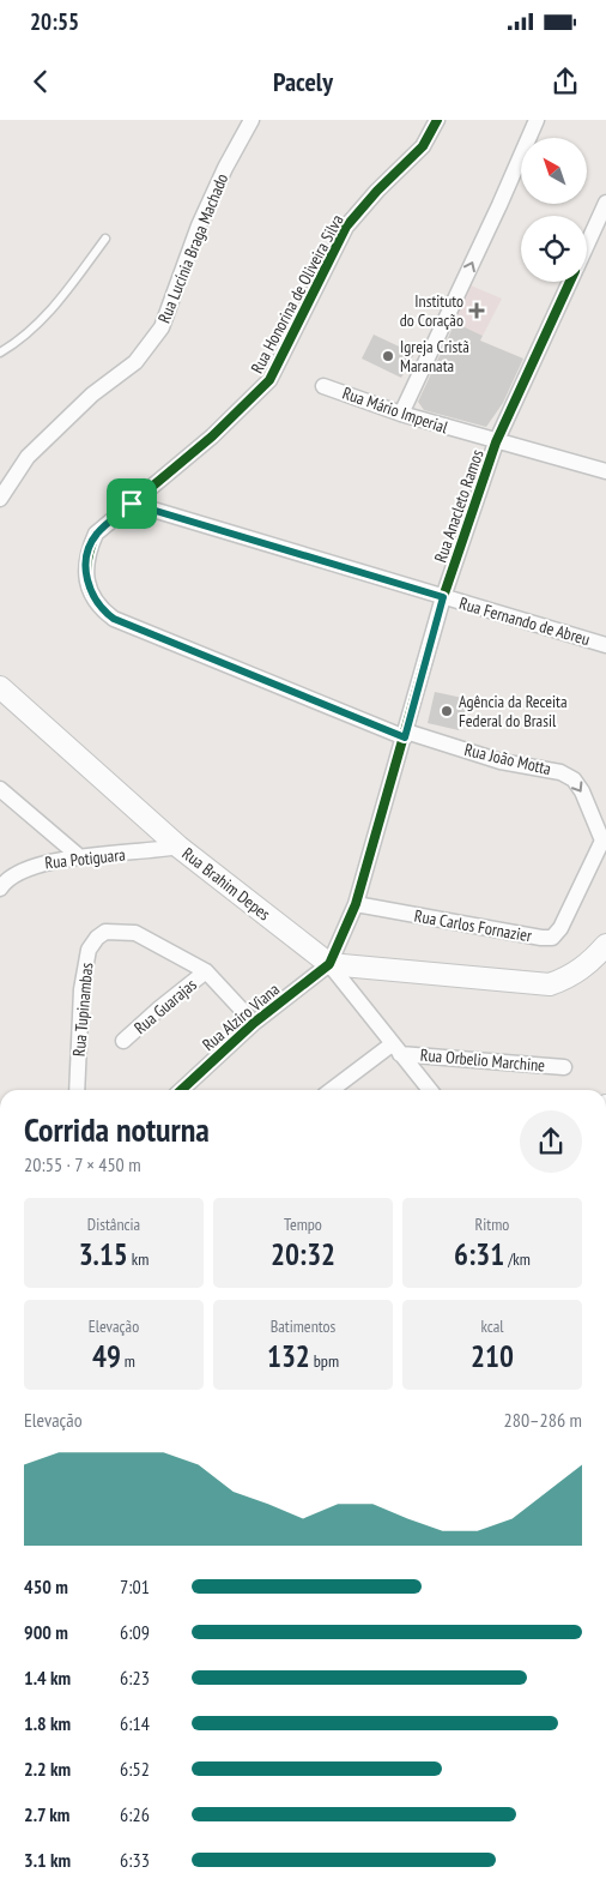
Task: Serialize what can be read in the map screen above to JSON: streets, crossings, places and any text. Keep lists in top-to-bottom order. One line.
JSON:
{"streets":{"main road":["Rua Brahim Depes"],"street":["Rua Lucínia Braga Machado","Rua Honorina de Oliveira Silva","Rua Mário Imperial","Rua Anacleto Ramos","Rua Fernando de Abreu","Rua João Motta","Rua Potiguara","Rua Carlos Fornazier","Rua Guarajas","Rua Tupinambas","Rua Alziro Viana","Rua Orbelio Marchine"]},"crossings":[["Rua Honorina de Oliveira Silva","Rua Fernando de Abreu"],["Rua Honorina de Oliveira Silva","Rua João Motta"],["Rua Mário Imperial","Rua Anacleto Ramos"],["Rua Anacleto Ramos","Rua Fernando de Abreu"],["Rua Anacleto Ramos","Rua João Motta"],["Rua Anacleto Ramos","Rua Brahim Depes"],["Rua Anacleto Ramos","Rua Carlos Fornazier"],["Rua Anacleto Ramos","Rua Alziro Viana"],["Rua João Motta","Rua Carlos Fornazier"],["Rua Potiguara","Rua Brahim Depes"],["Rua Brahim Depes","Rua Alziro Viana"],["Rua Brahim Depes","Rua Orbelio Marchine"],["Rua Guarajas","Rua Tupinambas"],["Rua Tupinambas","Rua Alziro Viana"]],"one_way":["Rua João Motta"],"places":{"health":["Instituto do Coração"],"other":["Igreja Cristã Maranata","Agência da Receita Federal do Brasil"]},"north":"top left","page":{"status":"20:55","header":"Pacely","heading":["Corrida noturna","20:55 · 7 × 450 m"],"stats":[["Distância","3.15 km"],["Tempo","20:32"],["Ritmo","6:31 /km"],["Elevação","49 m"],["Batimentos","132 bpm"],["kcal","210"]],"chart":["Elevação","280–286 m"],"list":[{"name":"450 m","note":"7:01"},{"name":"900 m","note":"6:09"},{"name":"1.4 km","note":"6:23"},{"name":"1.8 km","note":"6:14"},{"name":"2.2 km","note":"6:52"},{"name":"2.7 km","note":"6:26"},{"name":"3.1 km","note":"6:33"}]}}
